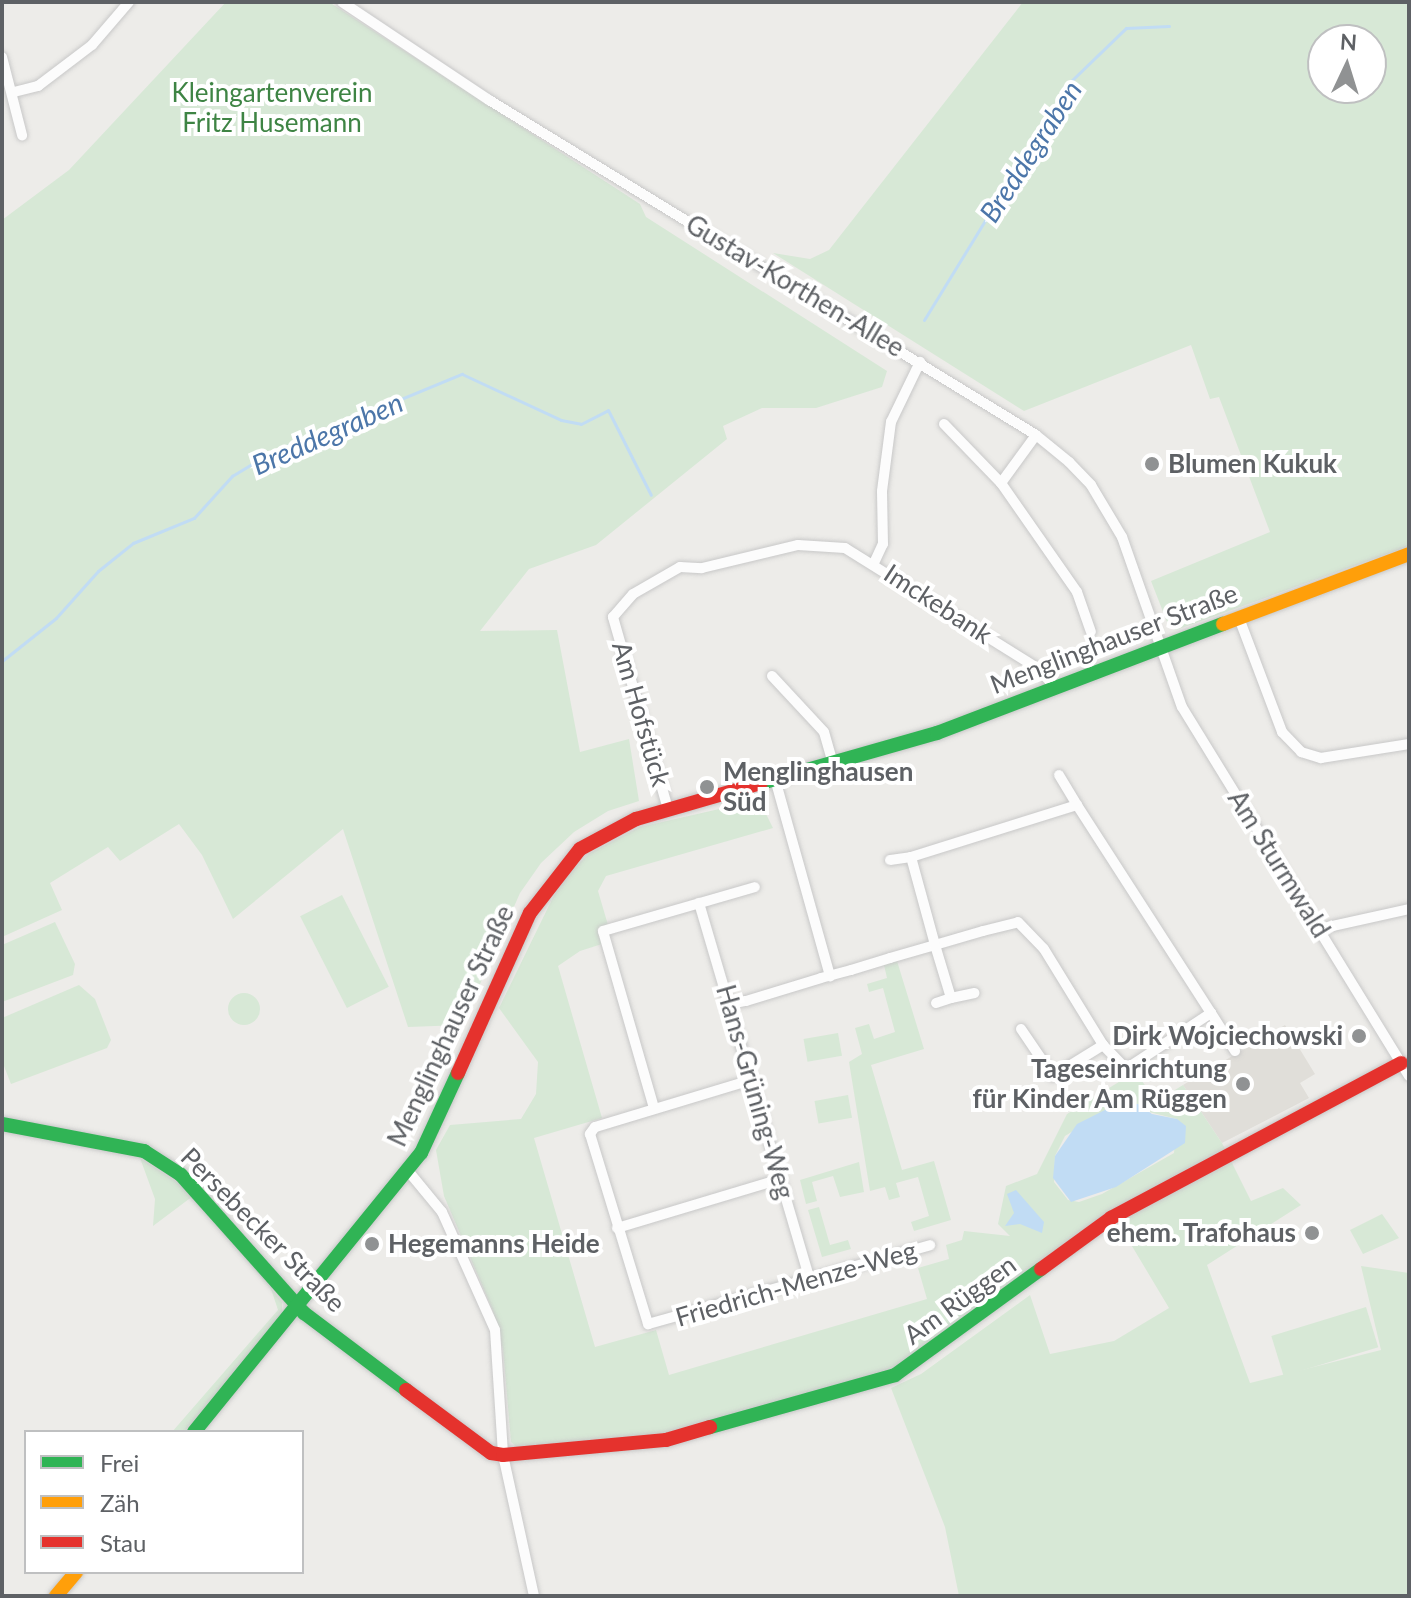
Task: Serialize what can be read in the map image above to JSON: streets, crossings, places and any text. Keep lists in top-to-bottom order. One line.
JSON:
{"streets":{"street":["Gustav-Korthen-Allee","Imckebank","Menglinghauser Straße","Am Hofstück","Am Sturmwald","Hans-Grüning-Weg","Persebecker Straße","Friedrich-Menze-Weg","Am Rüggen"]},"crossings":[["Gustav-Korthen-Allee","Imckebank"],["Gustav-Korthen-Allee","Menglinghauser Straße"],["Gustav-Korthen-Allee","Am Sturmwald"],["Imckebank","Menglinghauser Straße"],["Imckebank","Am Hofstück"],["Menglinghauser Straße","Am Hofstück"],["Menglinghauser Straße","Am Sturmwald"],["Menglinghauser Straße","Persebecker Straße"],["Am Sturmwald","Am Rüggen"],["Hans-Grüning-Weg","Friedrich-Menze-Weg"],["Persebecker Straße","Am Rüggen"]],"water":["Breddegraben"],"parks":["Kleingartenverein Fritz Husemann"],"places":["Blumen Kukuk","Menglinghausen Süd","Dirk Wojciechowski","Tageseinrichtung für Kinder Am Rüggen","ehem. Trafohaus","Hegemanns Heide"],"legend":["Frei","Zäh","Stau"],"north":"top"}
